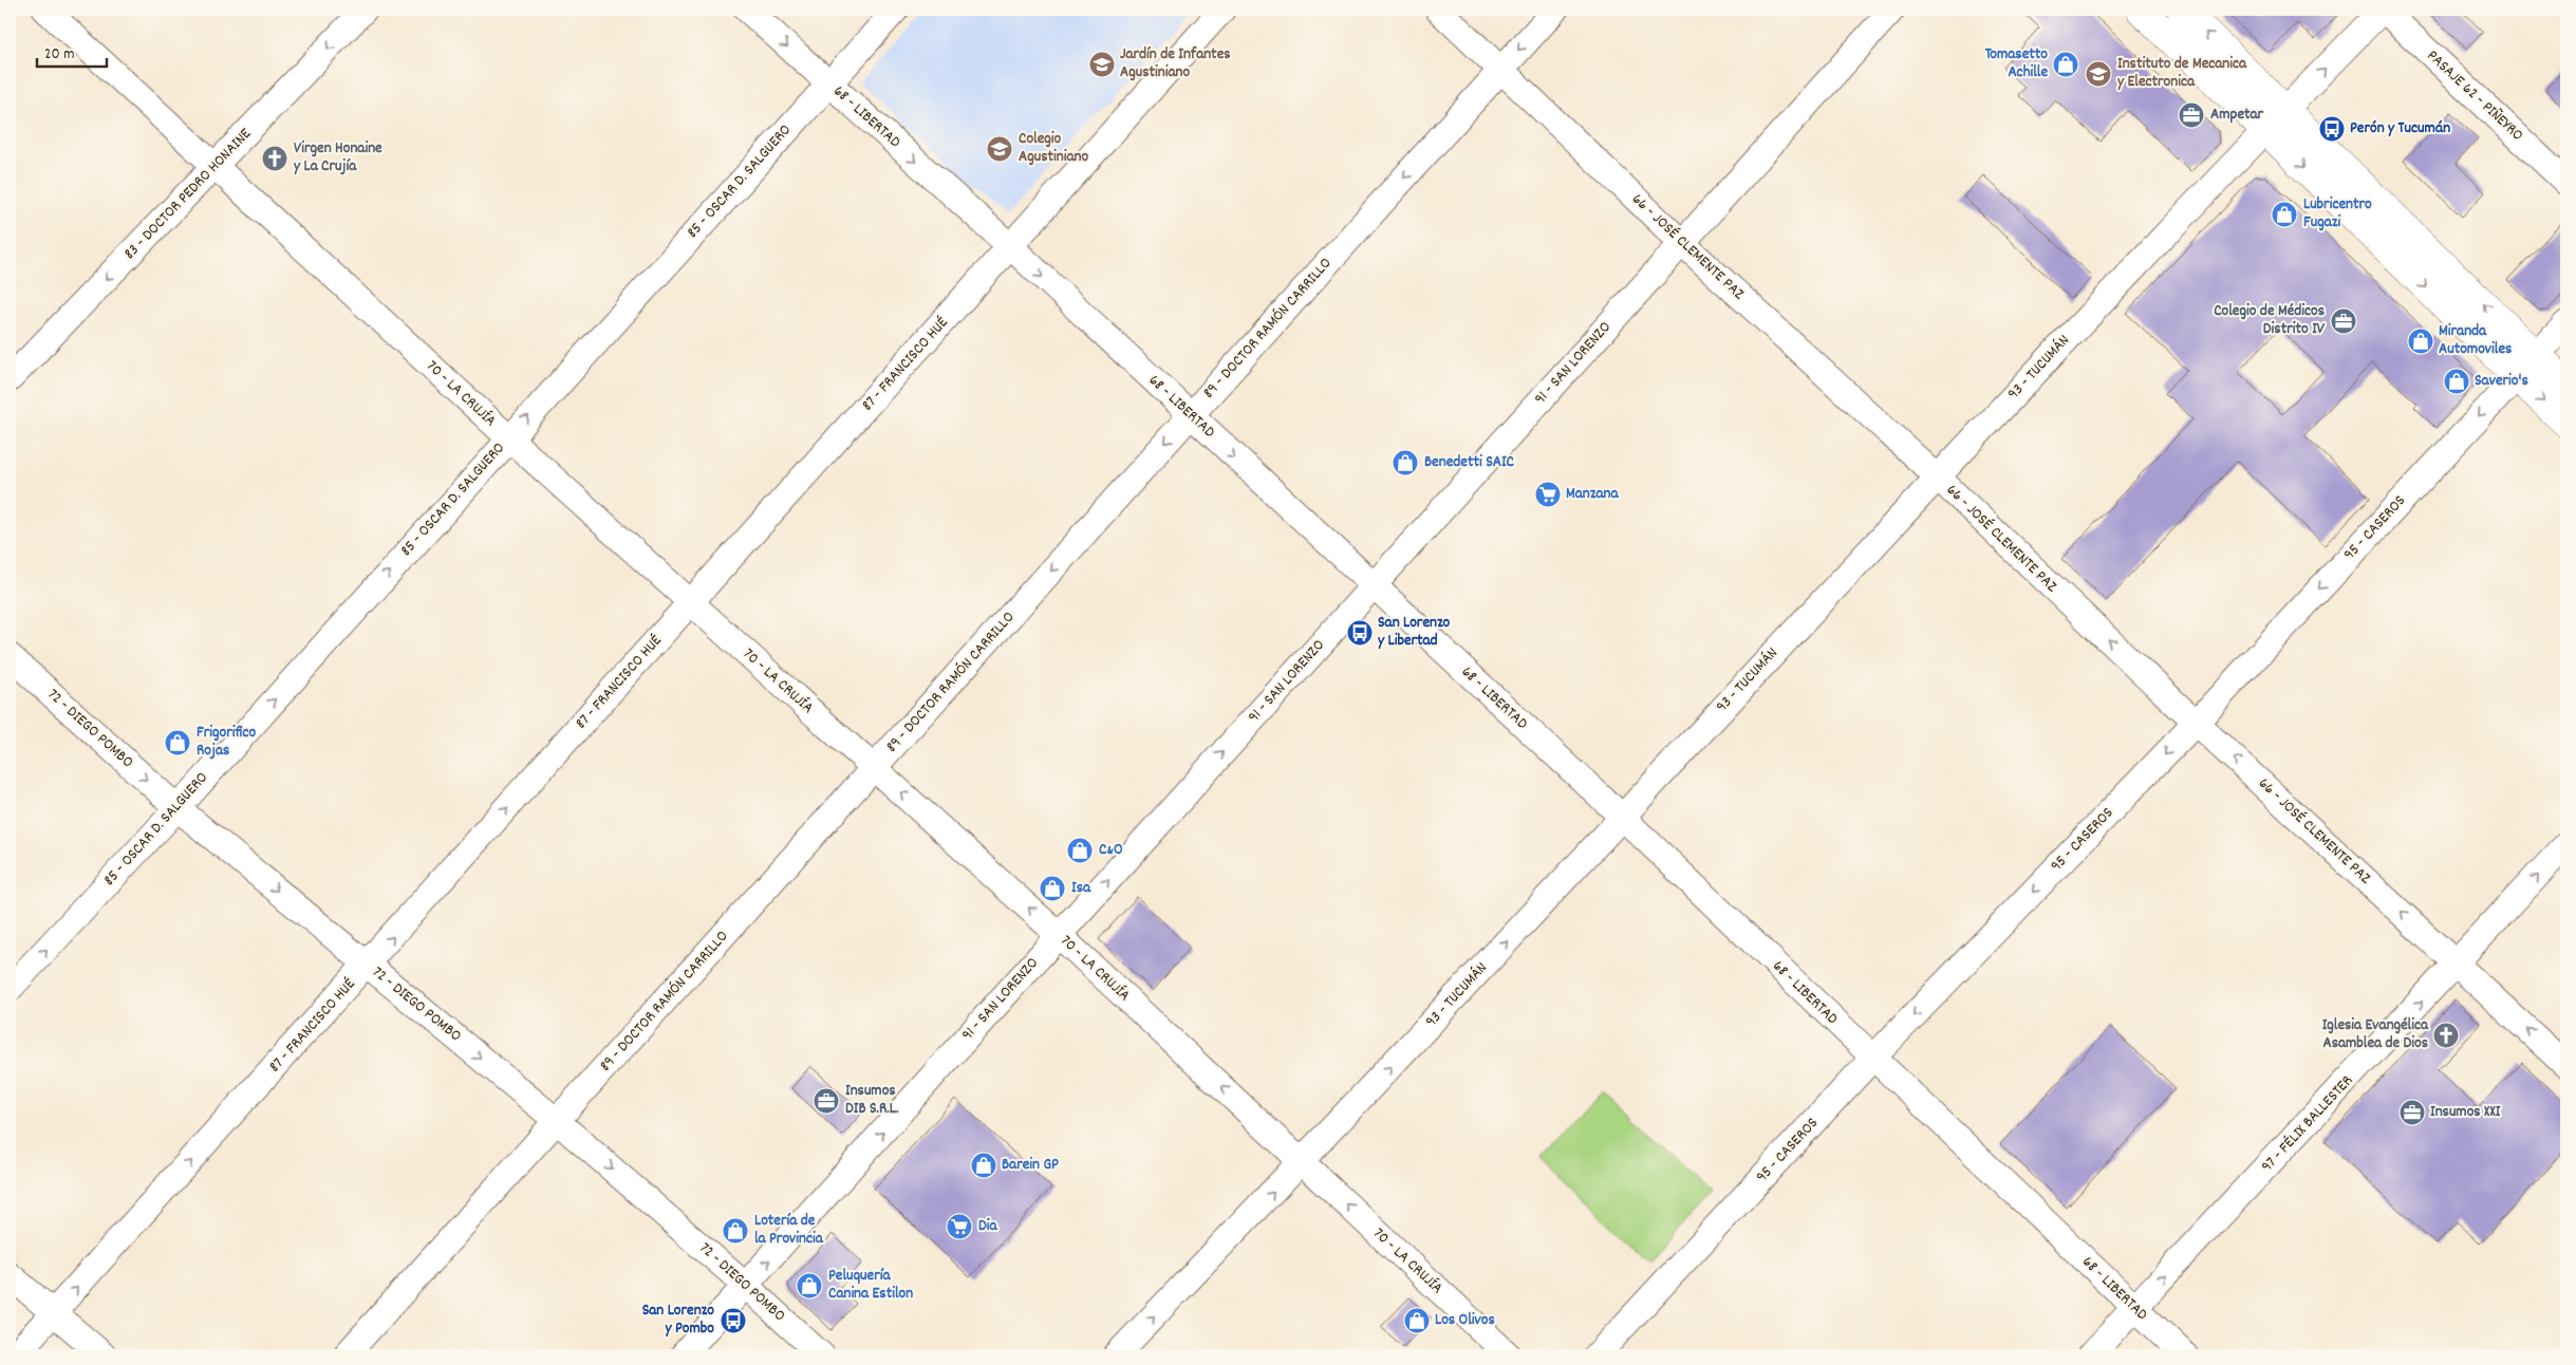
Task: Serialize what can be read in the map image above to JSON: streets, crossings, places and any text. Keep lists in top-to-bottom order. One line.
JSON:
{"streets":{"street":["PASAJE 62 - PIÑEYRO","68 - LIBERTAD","85 - OSCAR D. SALGUERO","83 - DOCTOR PEDRO HONAINE","66 - JOSÉ CLEMENTE PAZ","89 - DOCTOR RAMÓN CARRILLO","91 - SAN LORENZO","87 - FRANCISCO HUÉ","93 - TUCUMÁN","70 - LA CRUJÍA","95 - CASEROS","72 - DIEGO POMBO","97 - FÉLIX BALLESTER"]},"crossings":[["PASAJE 62 - PIÑEYRO","93 - TUCUMÁN"],["68 - LIBERTAD","85 - OSCAR D. SALGUERO"],["68 - LIBERTAD","89 - DOCTOR RAMÓN CARRILLO"],["68 - LIBERTAD","91 - SAN LORENZO"],["68 - LIBERTAD","87 - FRANCISCO HUÉ"],["68 - LIBERTAD","93 - TUCUMÁN"],["68 - LIBERTAD","95 - CASEROS"],["68 - LIBERTAD","97 - FÉLIX BALLESTER"],["85 - OSCAR D. SALGUERO","70 - LA CRUJÍA"],["85 - OSCAR D. SALGUERO","72 - DIEGO POMBO"],["83 - DOCTOR PEDRO HONAINE","70 - LA CRUJÍA"],["66 - JOSÉ CLEMENTE PAZ","89 - DOCTOR RAMÓN CARRILLO"],["66 - JOSÉ CLEMENTE PAZ","91 - SAN LORENZO"],["66 - JOSÉ CLEMENTE PAZ","93 - TUCUMÁN"],["66 - JOSÉ CLEMENTE PAZ","95 - CASEROS"],["66 - JOSÉ CLEMENTE PAZ","97 - FÉLIX BALLESTER"],["89 - DOCTOR RAMÓN CARRILLO","70 - LA CRUJÍA"],["89 - DOCTOR RAMÓN CARRILLO","72 - DIEGO POMBO"],["91 - SAN LORENZO","70 - LA CRUJÍA"],["91 - SAN LORENZO","72 - DIEGO POMBO"],["87 - FRANCISCO HUÉ","70 - LA CRUJÍA"],["87 - FRANCISCO HUÉ","72 - DIEGO POMBO"],["93 - TUCUMÁN","70 - LA CRUJÍA"]],"one_way":["68 - LIBERTAD","85 - OSCAR D. SALGUERO","83 - DOCTOR PEDRO HONAINE","66 - JOSÉ CLEMENTE PAZ","89 - DOCTOR RAMÓN CARRILLO","91 - SAN LORENZO","87 - FRANCISCO HUÉ","93 - TUCUMÁN","70 - LA CRUJÍA","95 - CASEROS","72 - DIEGO POMBO","97 - FÉLIX BALLESTER"],"places":{"school or university":["Jardín de Infantes Agustiniano","Instituto de Mecanica y Electronica","Colegio Agustiniano"],"shop":["Tomasetto Achille","Lubricentro Fugazi","Miranda Automoviles","Saverio's","Benedetti SAIC","Frigorifico Rojas","C&O","Isa","Barein GP","Lotería de la Provincia","Peluquería Canina Estilon","Los Olivos"],"office":["Ampetar","Colegio de Médicos Distrito IV","Insumos DIB S.R.L.","Insumos XXI"],"bus stop":["Perón y Tucumán","San Lorenzo y Libertad","San Lorenzo y Pombo"],"church":["Virgen Honaine y La Crujía","Iglesia Evangélica Asamblea de Dios"],"supermarket":["Manzana","Dia"]},"scale_bar":"20 m"}
